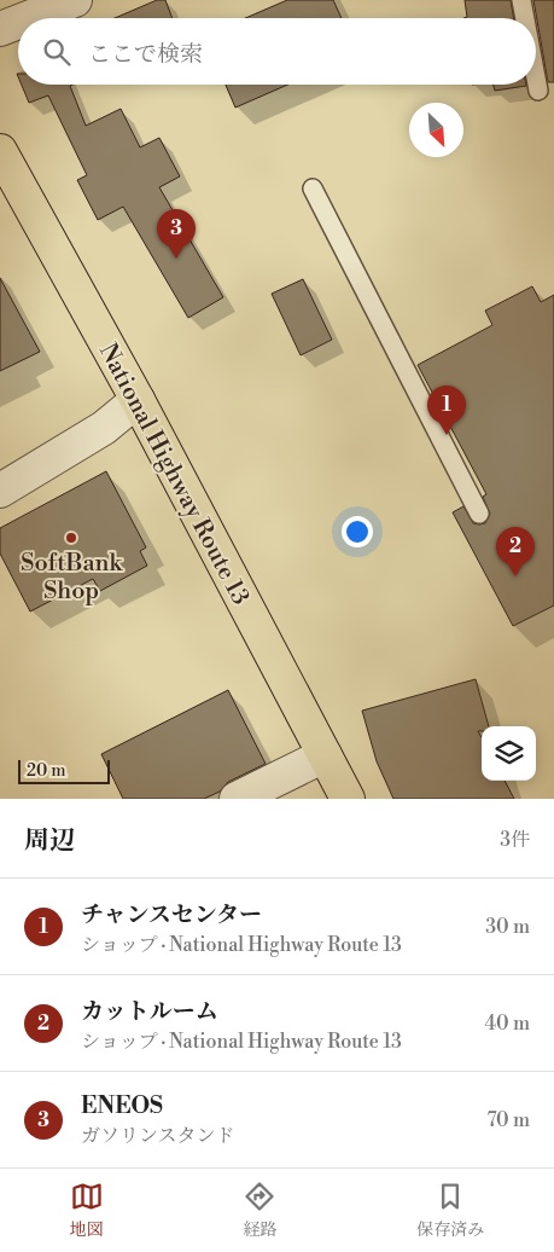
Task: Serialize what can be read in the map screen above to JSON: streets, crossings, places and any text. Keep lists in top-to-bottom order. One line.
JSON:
{"streets":{"highway":["National Highway Route 13"]},"places":["SoftBank Shop"],"scale_bar":"20 m","north":"bottom right","page":{"search":"ここで検索","pins":["3","1","2"],"scale":"20 m","heading":["周辺","3件"],"list":[{"mark":"1","name":"チャンスセンター","note":"ショップ · National Highway Route 13","value":"30 m"},{"mark":"2","name":"カットルーム","note":"ショップ · National Highway Route 13","value":"40 m"},{"mark":"3","name":"ENEOS","note":"ガソリンスタンド","value":"70 m"}],"nav":["地図","経路","保存済み"]}}
